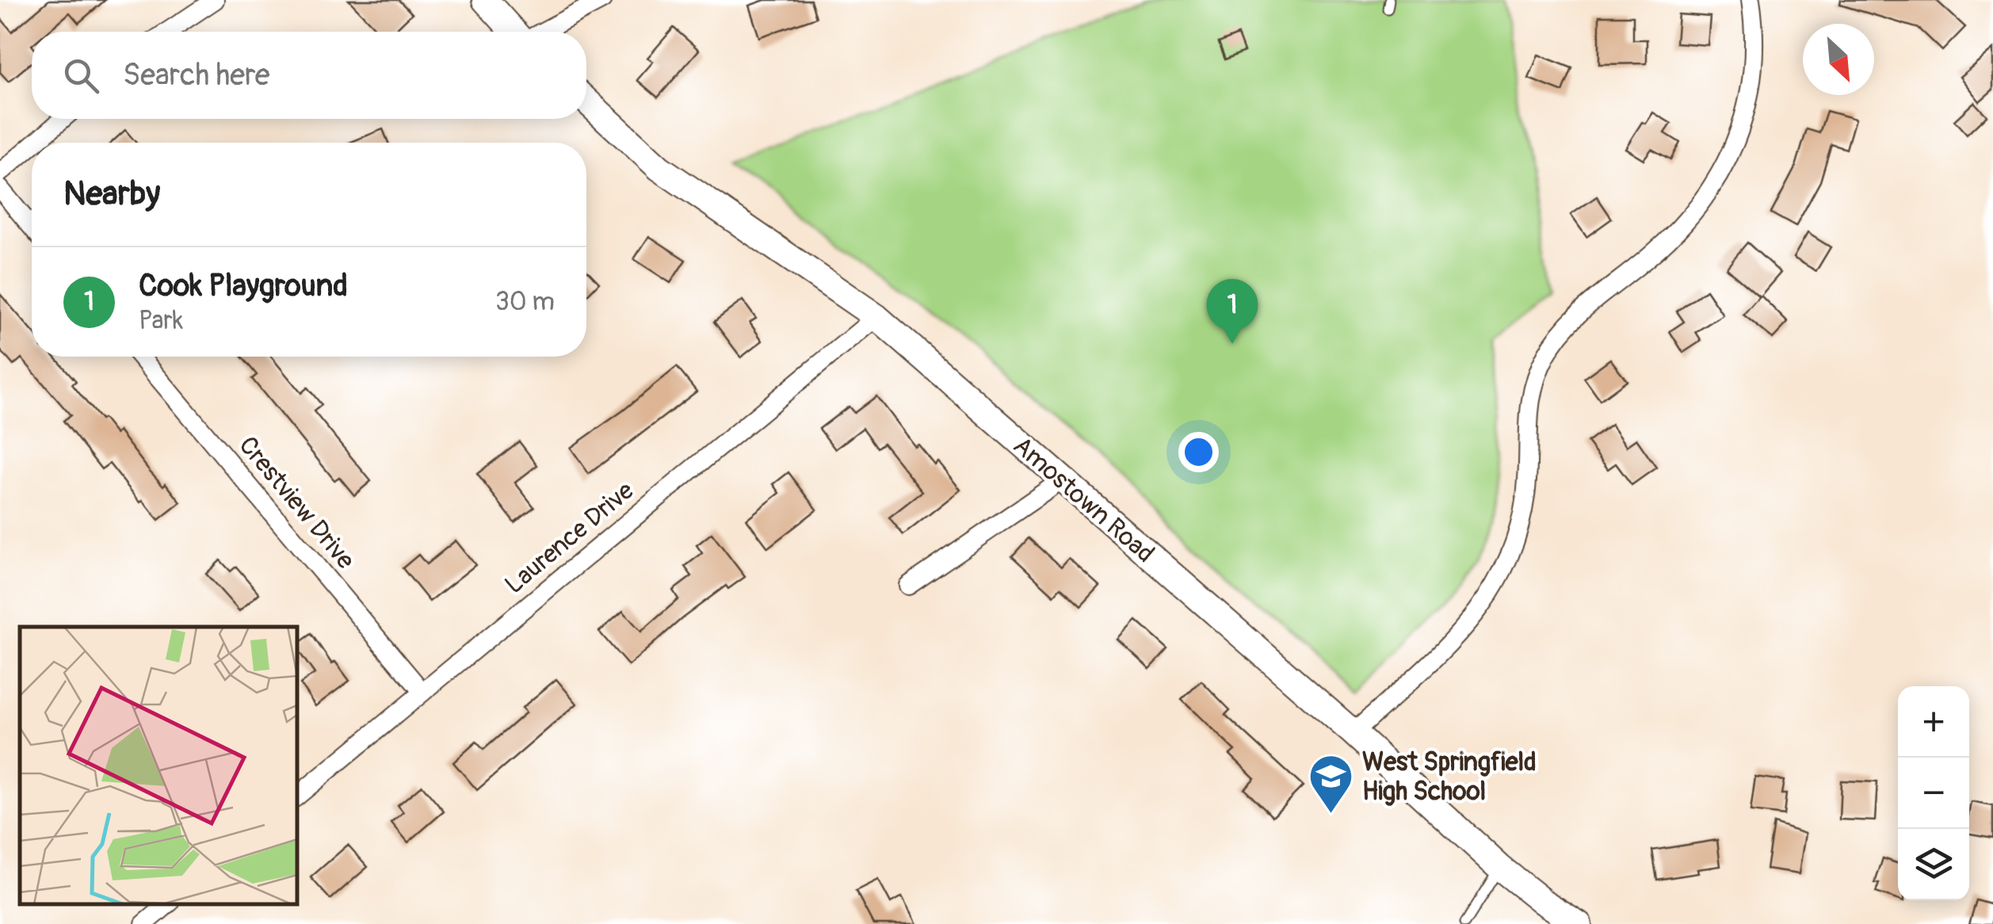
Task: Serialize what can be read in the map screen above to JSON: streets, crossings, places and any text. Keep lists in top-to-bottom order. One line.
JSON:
{"streets":{"street":["Amostown Road","Crestview Drive","Laurence Drive"]},"crossings":[["Amostown Road","Laurence Drive"],["Crestview Drive","Laurence Drive"]],"places":{"school or university":["West Springfield High School"]},"north":"bottom right","page":{"search":"Search here","heading":"Nearby","list":[{"mark":"1","name":"Cook Playground","note":"Park","value":"30 m"}],"pins":"1","map_buttons":["+","−"]}}
